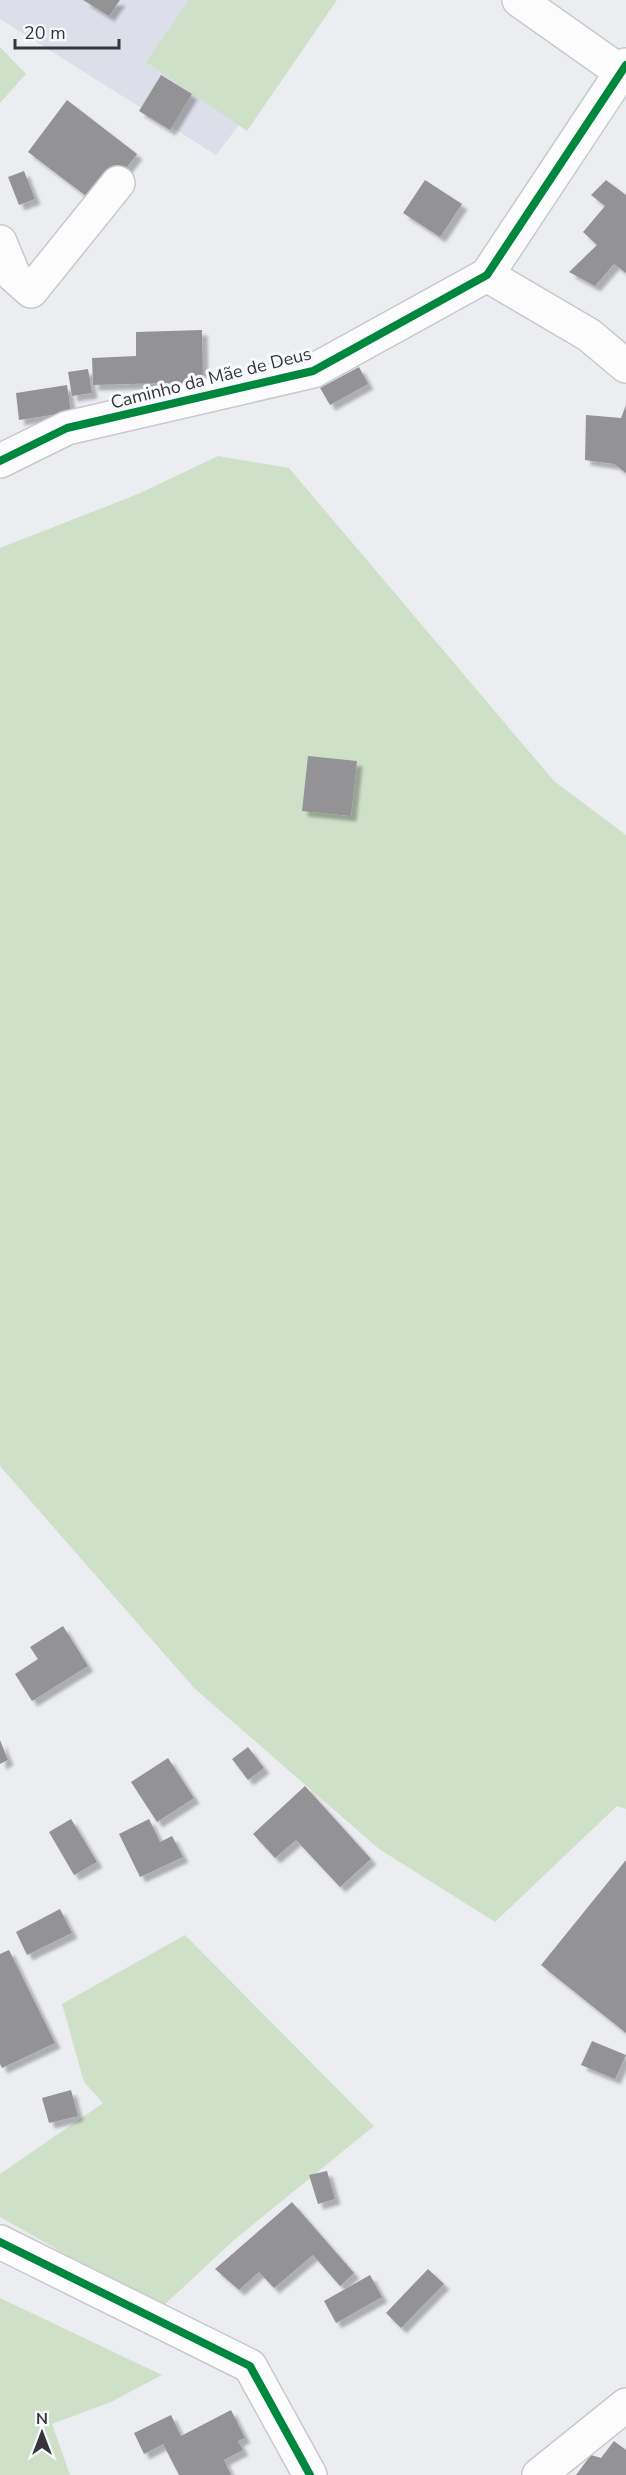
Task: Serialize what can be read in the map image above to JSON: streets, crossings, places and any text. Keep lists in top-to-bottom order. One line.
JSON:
{"streets":{"street":["Caminho da Mãe de Deus"]},"scale_bar":"20 m","north":"top"}
